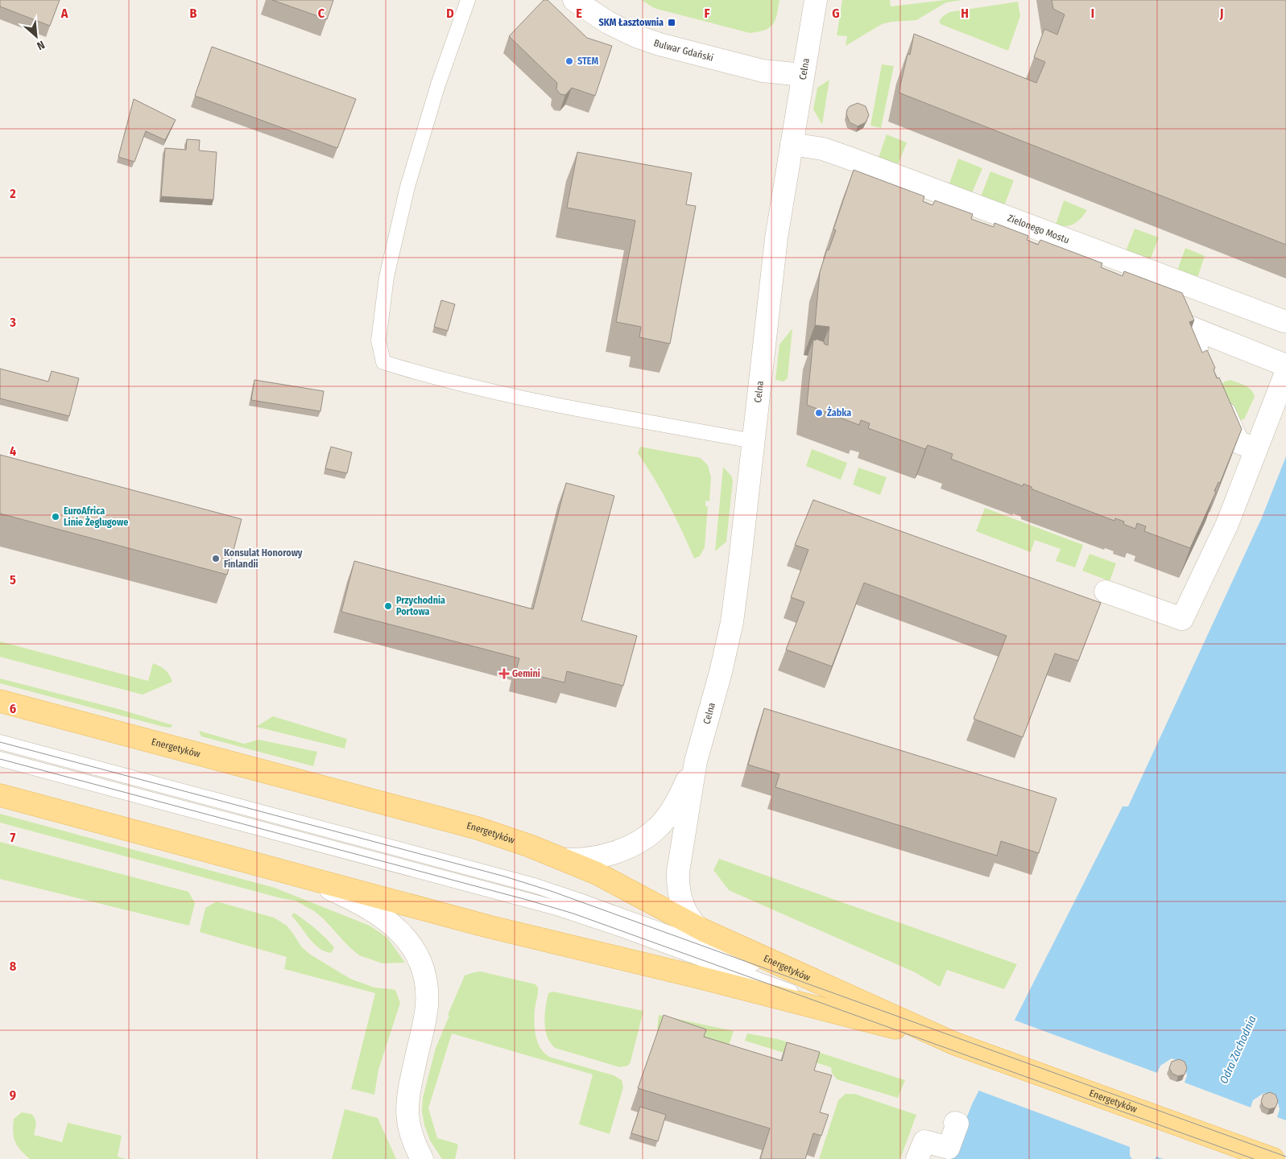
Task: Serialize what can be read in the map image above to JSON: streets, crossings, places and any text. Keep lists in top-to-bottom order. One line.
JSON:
{"streets":{"main road":["Energetyków"],"street":["Bulwar Gdański","Celna","Zielonego Mostu"]},"crossings":[["Bulwar Gdański","Celna"],["Celna","Zielonego Mostu"],["Celna","Energetyków"]],"water":["Odra Zachodnia"],"places":{"transit":["SKM Łasztownia"],"other":["STEM","Żabka","EuroAfrica Linie Żeglugowe","Konsulat Honorowy Finlandii","Przychodnia Portowa"],"health":["Gemini"]},"north":"bottom right","grid":{"columns":["A","B","C","D","E","F","G","H","I","J"],"rows":["2","3","4","5","6","7","8","9"]}}
